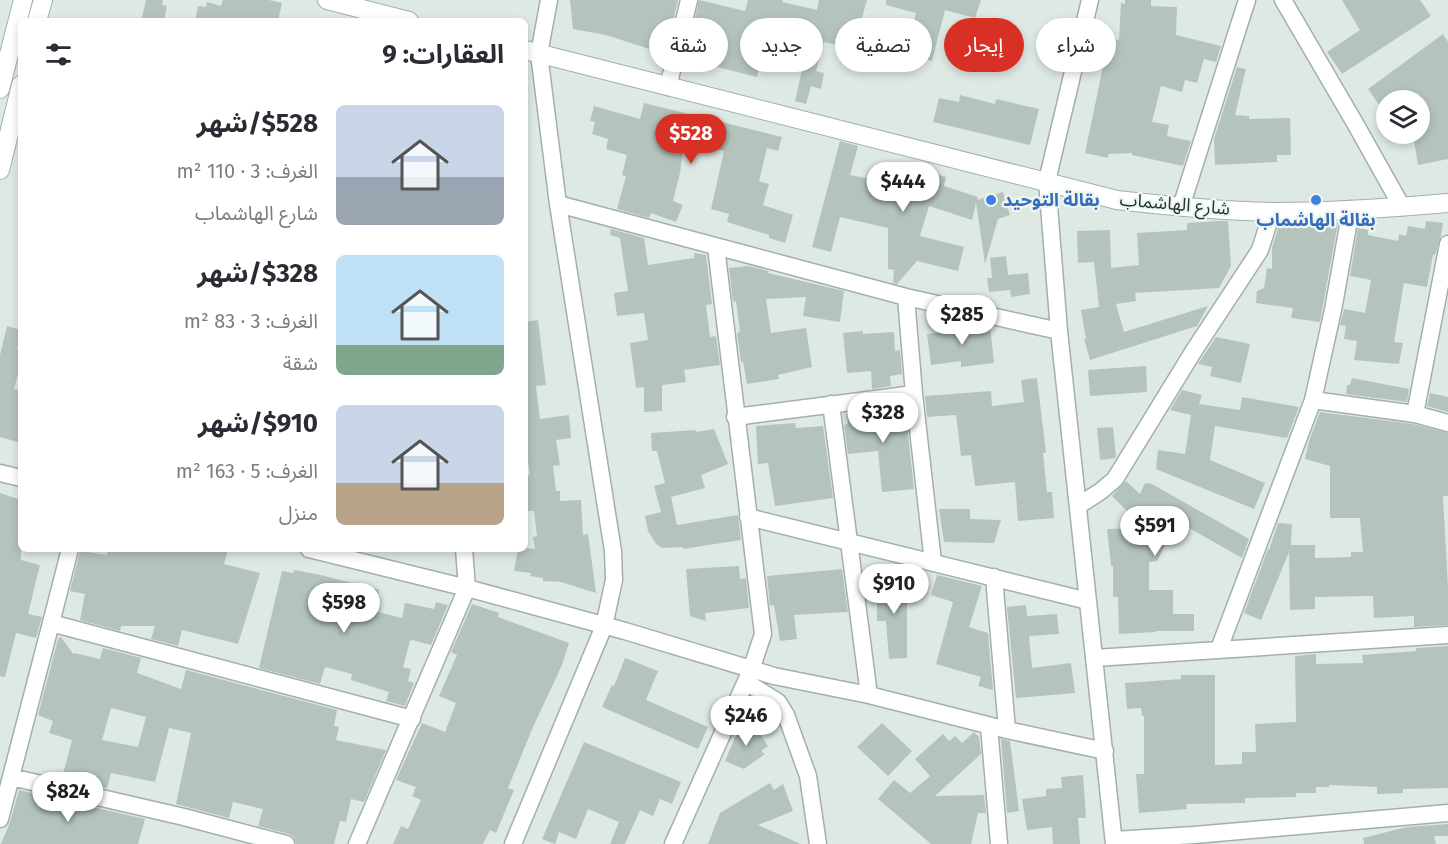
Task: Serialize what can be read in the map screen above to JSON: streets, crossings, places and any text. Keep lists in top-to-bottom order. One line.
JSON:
{"streets":{"street":["شارع الهاشماب"]},"places":["بقالة التوحيد","بقالة الهاشماب"],"page":{"chip":["شراء","إيجار","تصفية","جديد","شقة"],"heading":"العقارات: 9","list":[{"name":"$528/شهر","note":"الغرف: 3 · 110 m² · شارع الهاشماب"},{"name":"$328/شهر","note":"الغرف: 3 · 83 m² · شقة"},{"name":"$910/شهر","note":"الغرف: 5 · 163 m² · منزل"}],"price":["$528","$444","$285","$328","$591","$910","$598","$246","$824"]}}
